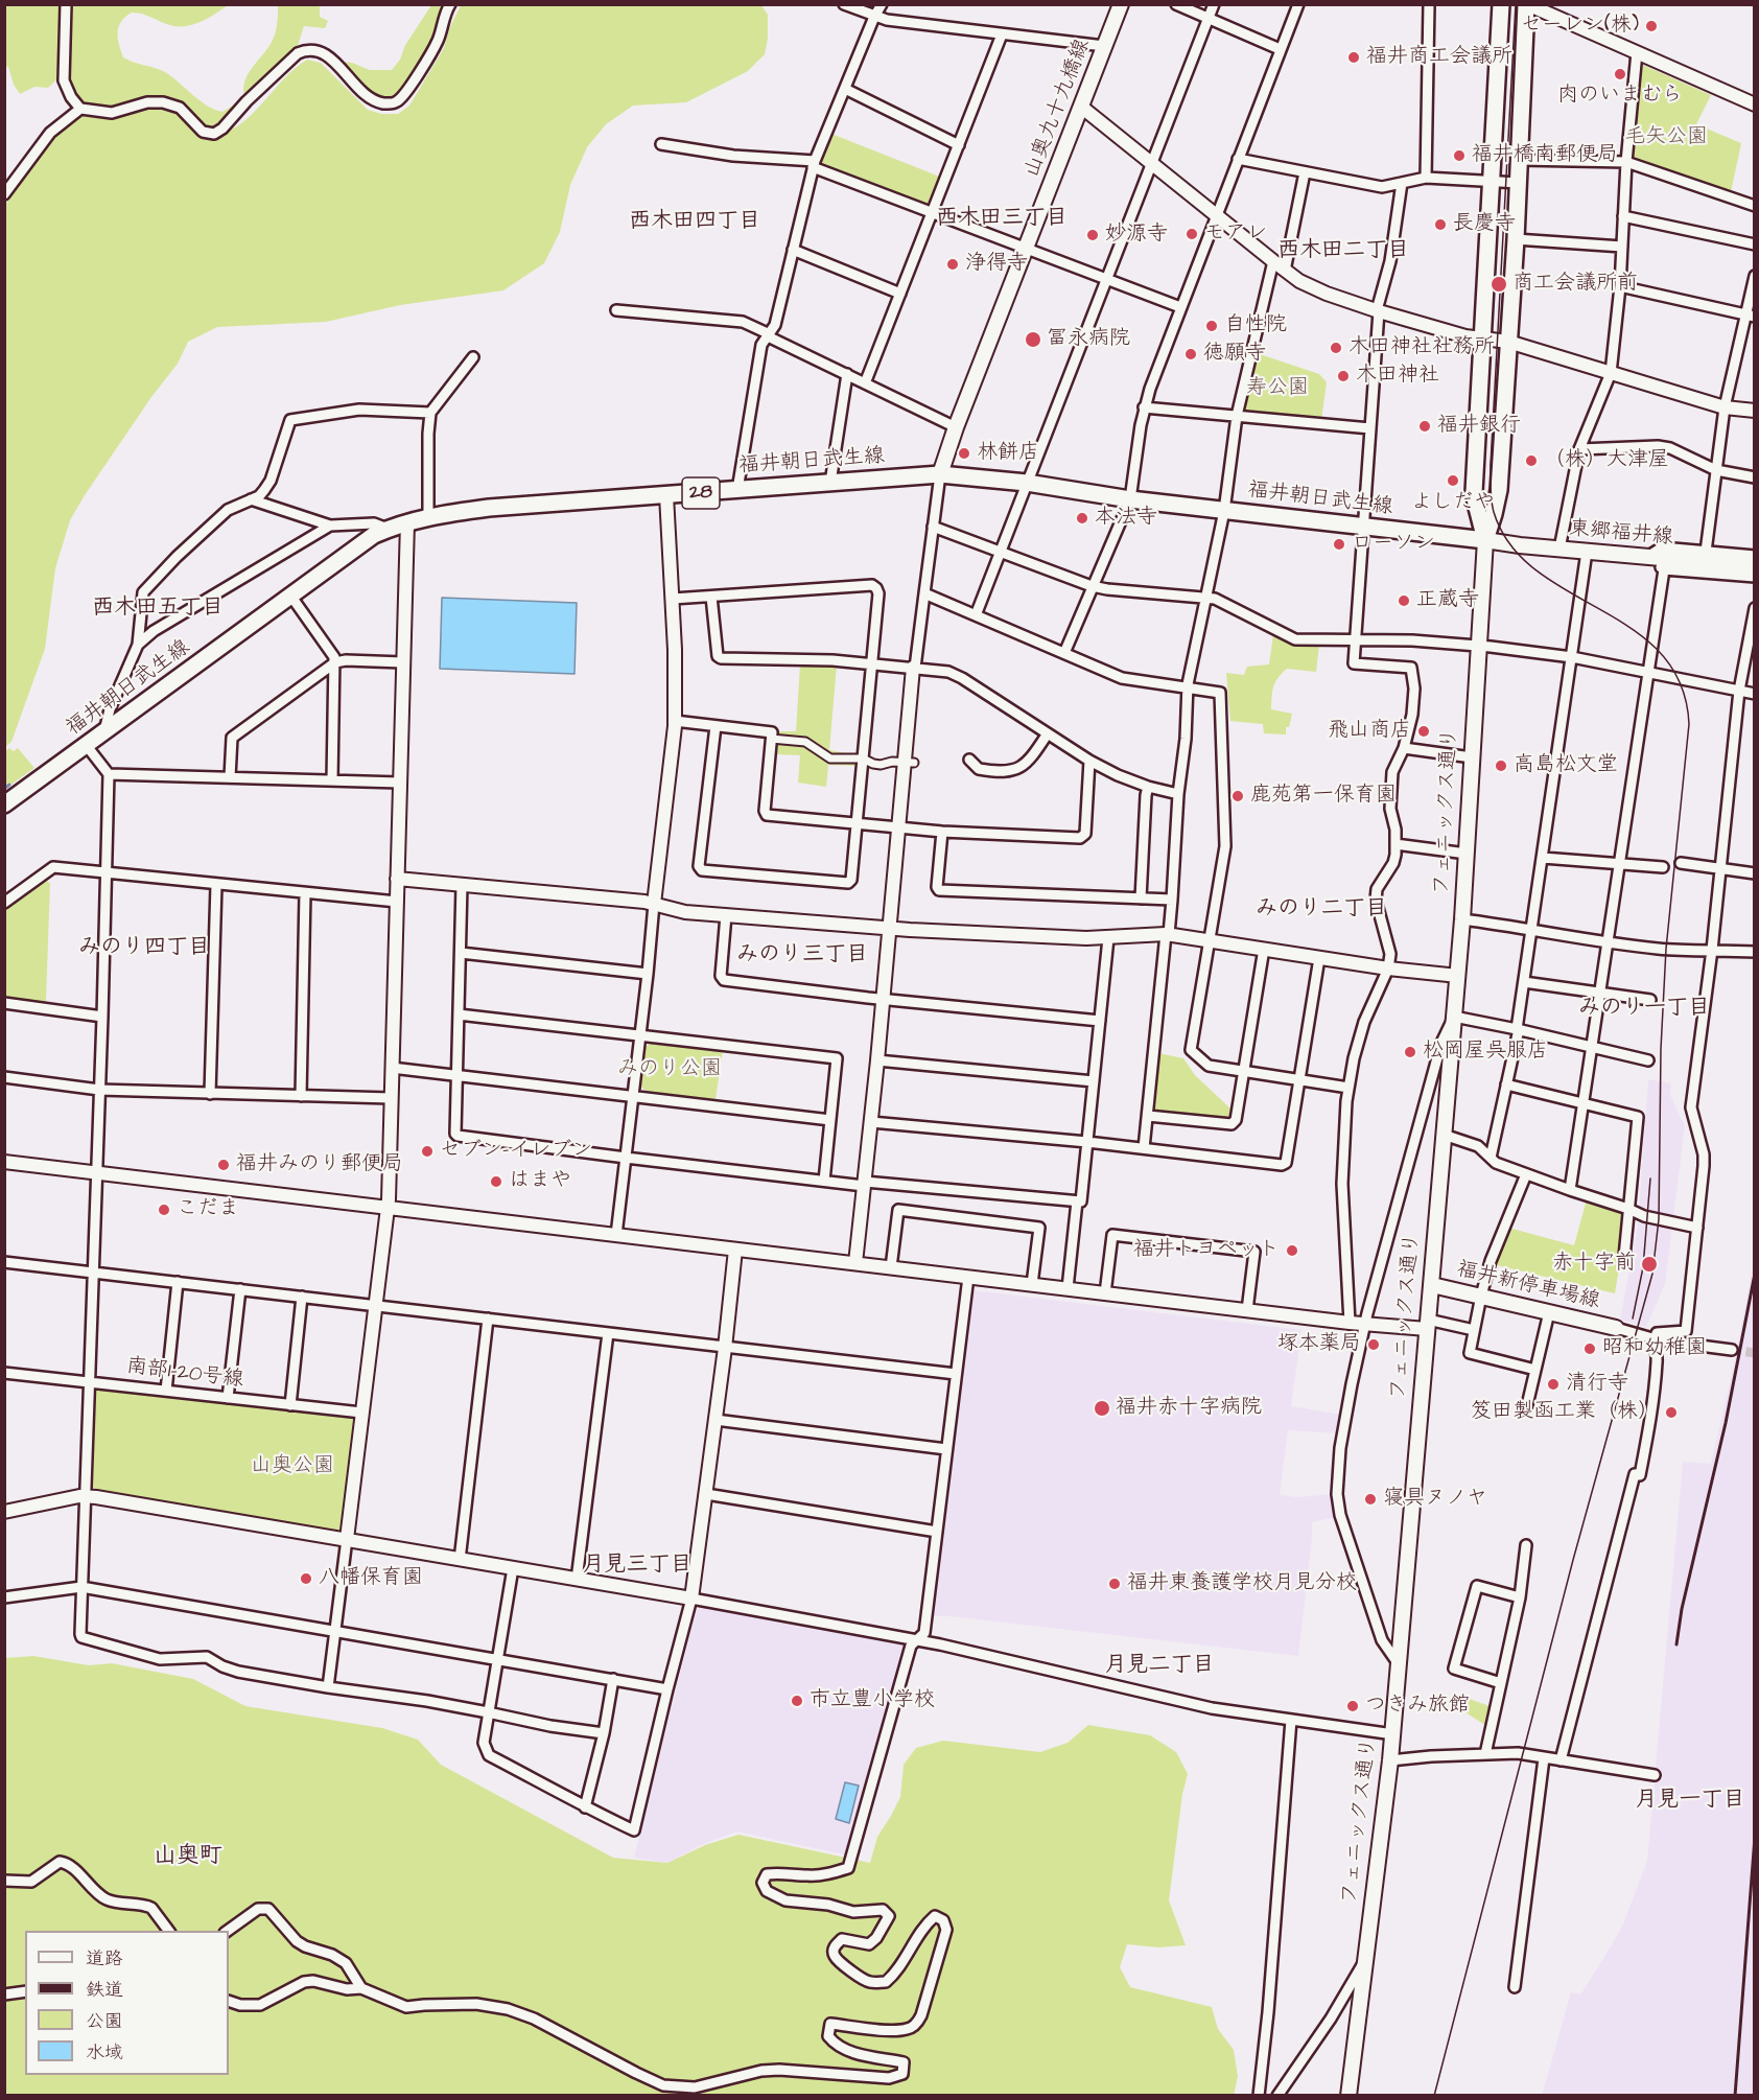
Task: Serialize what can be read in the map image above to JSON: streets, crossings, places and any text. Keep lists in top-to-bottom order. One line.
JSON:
{"streets":{"main road":["山奥九十九橋線","福井朝日武生線","28","東郷福井線","フェニックス通り","福井新停車場線"],"street":["南部1-20号線"]},"crossings":[["山奥九十九橋線","福井朝日武生線"],["福井朝日武生線","東郷福井線"],["福井朝日武生線","フェニックス通り"],["東郷福井線","フェニックス通り"],["フェニックス通り","福井新停車場線"]],"districts":["西木田三丁目","西木田四丁目","西木田二丁目","西木田五丁目","みのり二丁目","みのり四丁目","みのり三丁目","みのり一丁目","月見三丁目","月見二丁目","月見一丁目","山奥町"],"parks":["毛矢公園","寿公園","みのり公園","山奥公園"],"places":["セーレン(株)","福井商工会議所","肉のいまむら","福井橋南郵便局","長慶寺","モアレ","妙源寺","浄得寺","商工会議所前","自性院","冨永病院","木田神社社務所","徳願寺","木田神社","福井銀行","林餅店","（株）大津屋","よしだや","本法寺","ローソン","正蔵寺","飛山商店","高島松文堂","鹿苑第一保育園","松岡屋呉服店","セブン-イレブン","福井みのり郵便局","はまや","こだま","福井トヨペット","赤十字前","塚本薬局","昭和幼稚園","清行寺","福井赤十字病院","笈田製函工業（株）","寝具ヌノヤ","八幡保育園","福井東養護学校月見分校","市立豊小学校","つきみ旅館"],"legend":["道路","鉄道","公園","水域"]}
